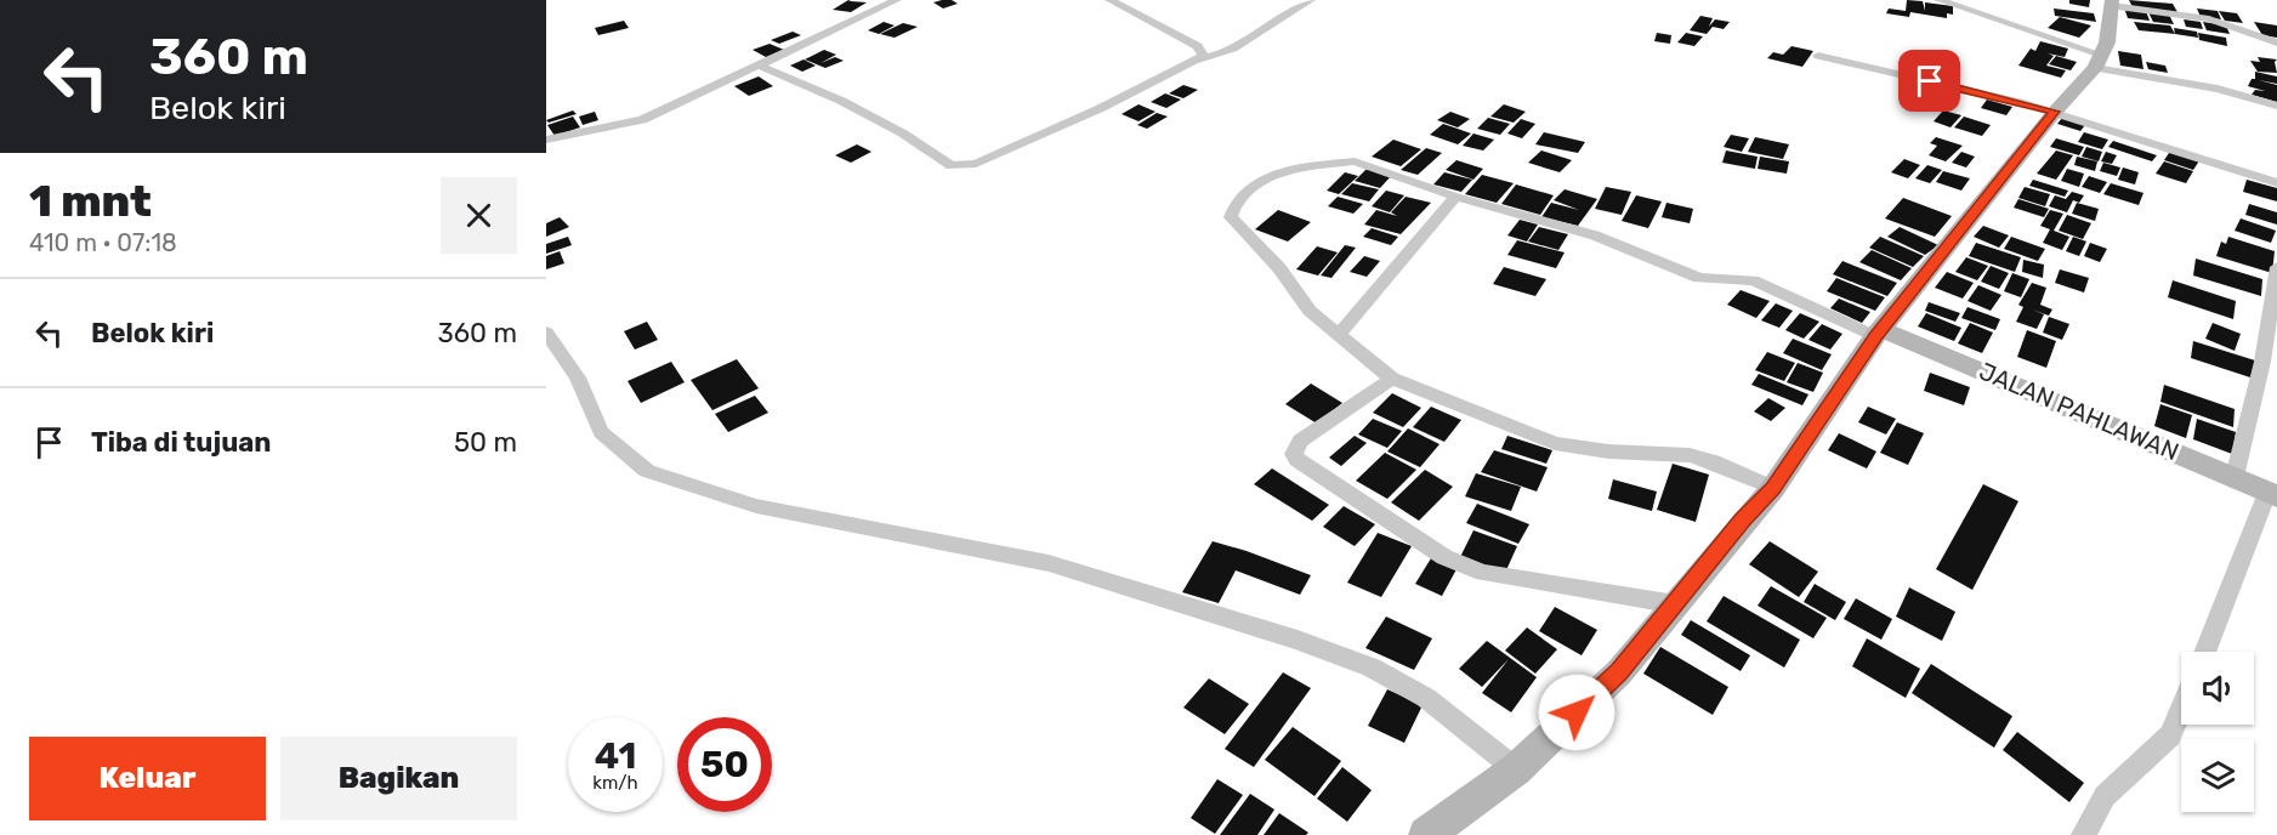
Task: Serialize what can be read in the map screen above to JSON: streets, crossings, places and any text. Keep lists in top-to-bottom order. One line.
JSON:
{"streets":{"main road":["JALAN PAHLAWAN"]},"page":{"turn":["360 m","Belok kiri"],"heading":["1 mnt","410 m · 07:18"],"list":[{"name":"Belok kiri","value":"360 m"},{"name":"Tiba di tujuan","value":"50 m"}],"speed":"41 km/h","limit":"50","buttons":["Keluar","Bagikan"]}}
